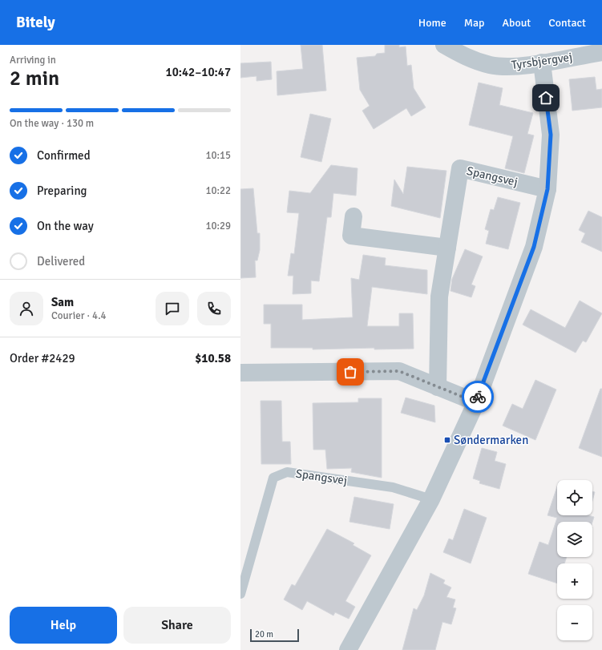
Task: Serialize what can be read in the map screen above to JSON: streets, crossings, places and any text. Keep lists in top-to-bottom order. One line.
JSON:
{"streets":{"street":["Tyrsbjergvej","Spangsvej"]},"places":{"transit":["Søndermarken"]},"scale_bar":"20 m","page":{"header":"Bitely","nav":["Home","Map","About","Contact"],"heading":["2 min","Arriving in","10:42–10:47"],"panel":["Sam","Courier · 4.4","Order #2429","$10.58"],"bar":"On the way · 130 m","list":[["Confirmed","10:15"],["Preparing","10:22"],["On the way","10:29"],"Delivered"],"map_buttons":["+","−"],"buttons":["Help","Share"],"scale":"20 m"}}
